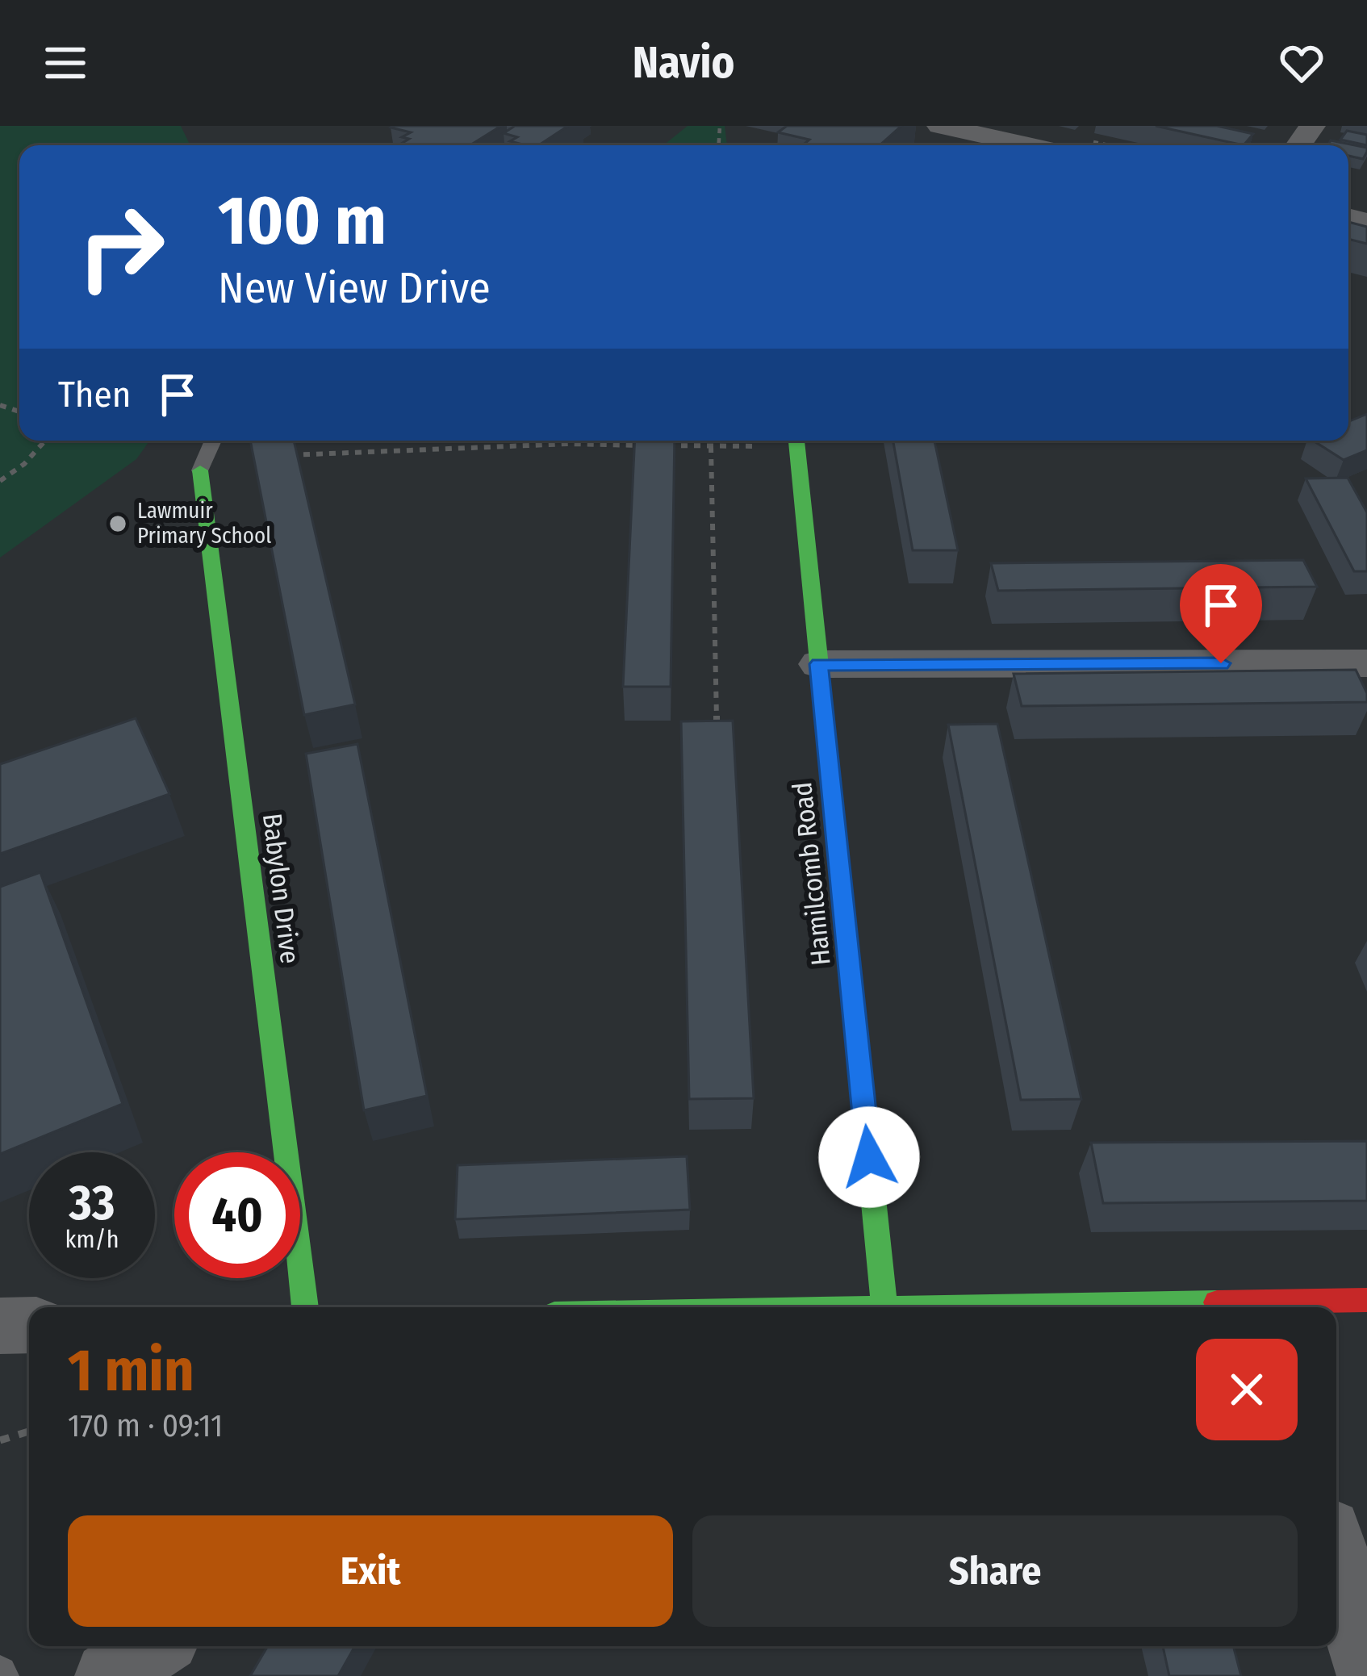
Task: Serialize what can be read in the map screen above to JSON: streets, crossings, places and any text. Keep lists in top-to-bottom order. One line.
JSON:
{"streets":{"street":["Hamilcomb Road","Babylon Drive"]},"places":["Lawmuir Primary School"],"page":{"header":"Navio","turn":["100 m","New View Drive"],"then":"Then","speed":"33 km/h","limit":"40","heading":["1 min","170 m · 09:11"],"buttons":["Exit","Share"]}}
